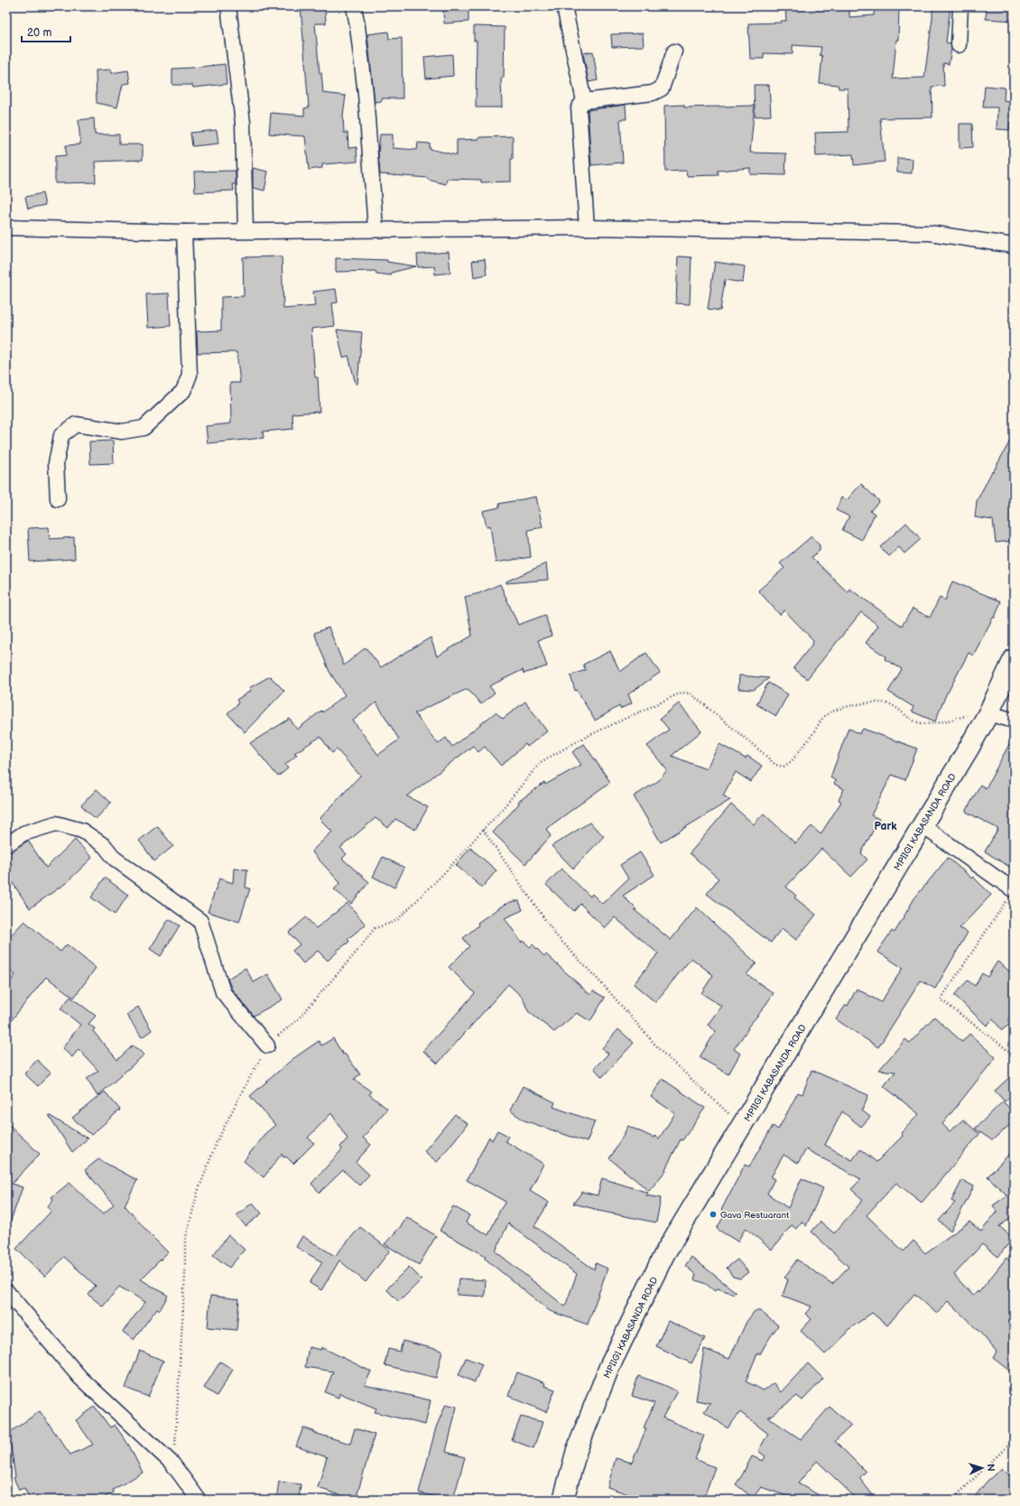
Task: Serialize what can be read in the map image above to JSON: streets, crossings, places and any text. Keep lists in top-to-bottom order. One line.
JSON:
{"streets":{"main road":["MPIIGI KABASANDA ROAD"]},"districts":["Park"],"places":["Gava Restuarant"],"scale_bar":"20 m","north":"right"}
